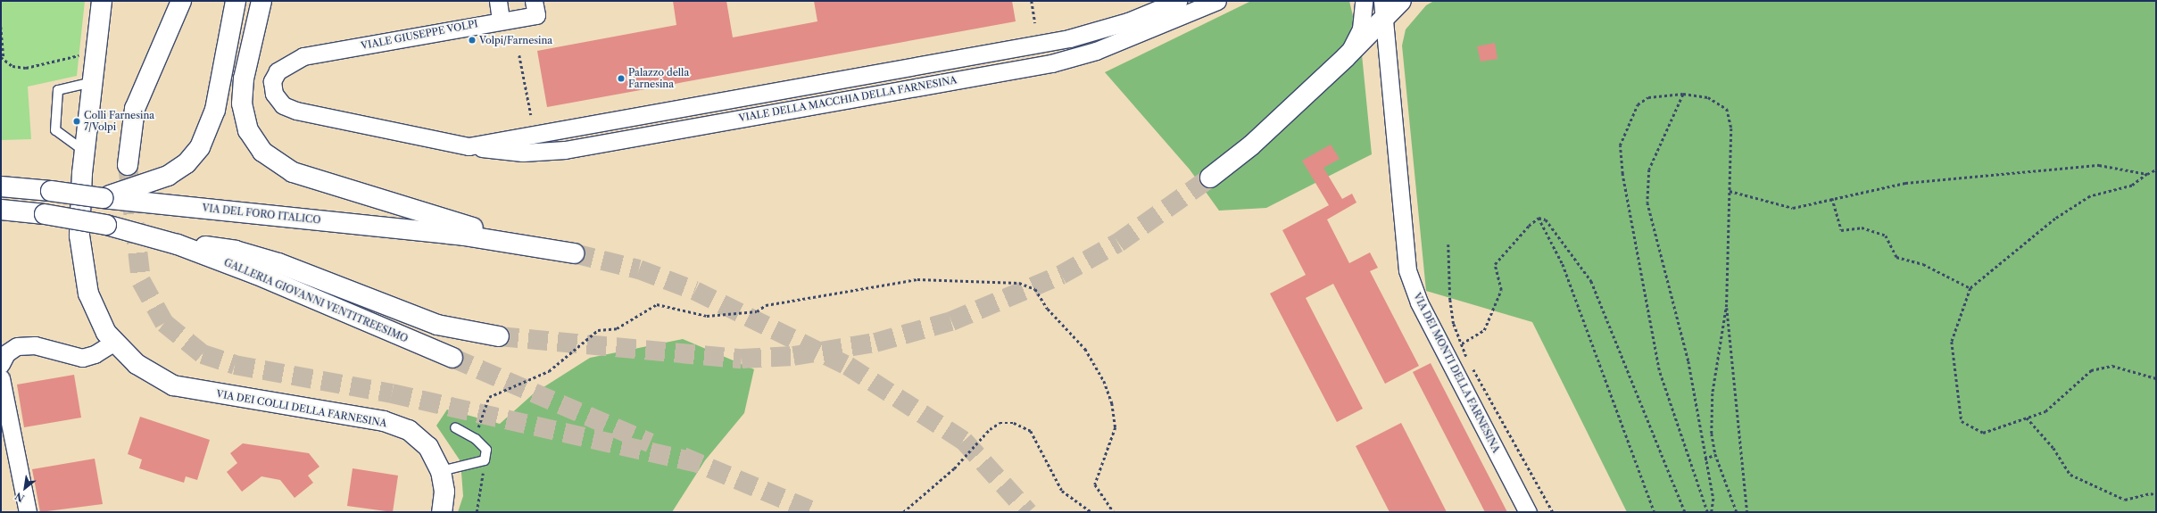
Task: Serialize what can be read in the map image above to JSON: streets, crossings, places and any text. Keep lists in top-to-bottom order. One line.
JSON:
{"streets":{"main road":["VIA DEL FORO ITALICO","GALLERIA GIOVANNI VENTITREESIMO","VIA DEI COLLI DELLA FARNESINA"],"street":["VIALE GIUSEPPE VOLPI","VIALE DELLA MACCHIA DELLA FARNESINA","VIA DEI MONTI DELLA FARNESINA"]},"crossings":[["VIALE GIUSEPPE VOLPI","VIALE DELLA MACCHIA DELLA FARNESINA"]],"places":["Volpi/Farnesina","Palazzo della Farnesina","Colli Farnesina 7/Volpi"],"north":"bottom left"}
